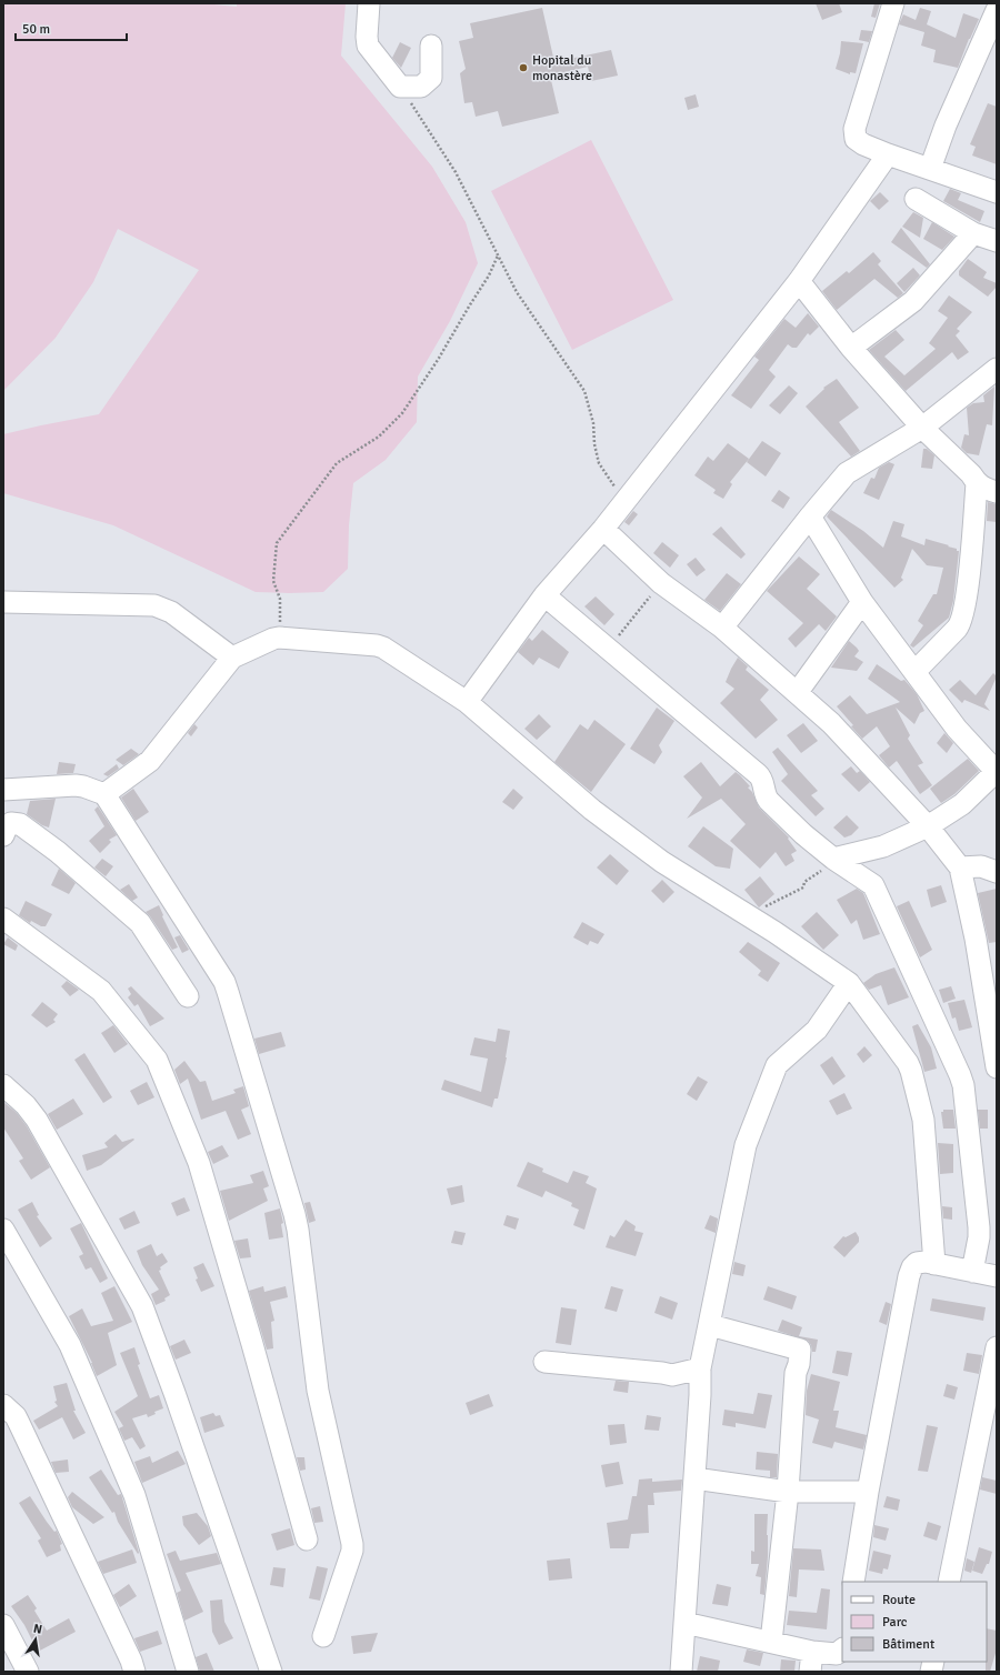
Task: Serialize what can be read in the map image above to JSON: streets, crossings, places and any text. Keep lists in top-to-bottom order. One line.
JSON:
{"places":["Hopital du monastère"],"legend":["Route","Parc","Bâtiment"],"scale_bar":"50 m","north":"top"}
